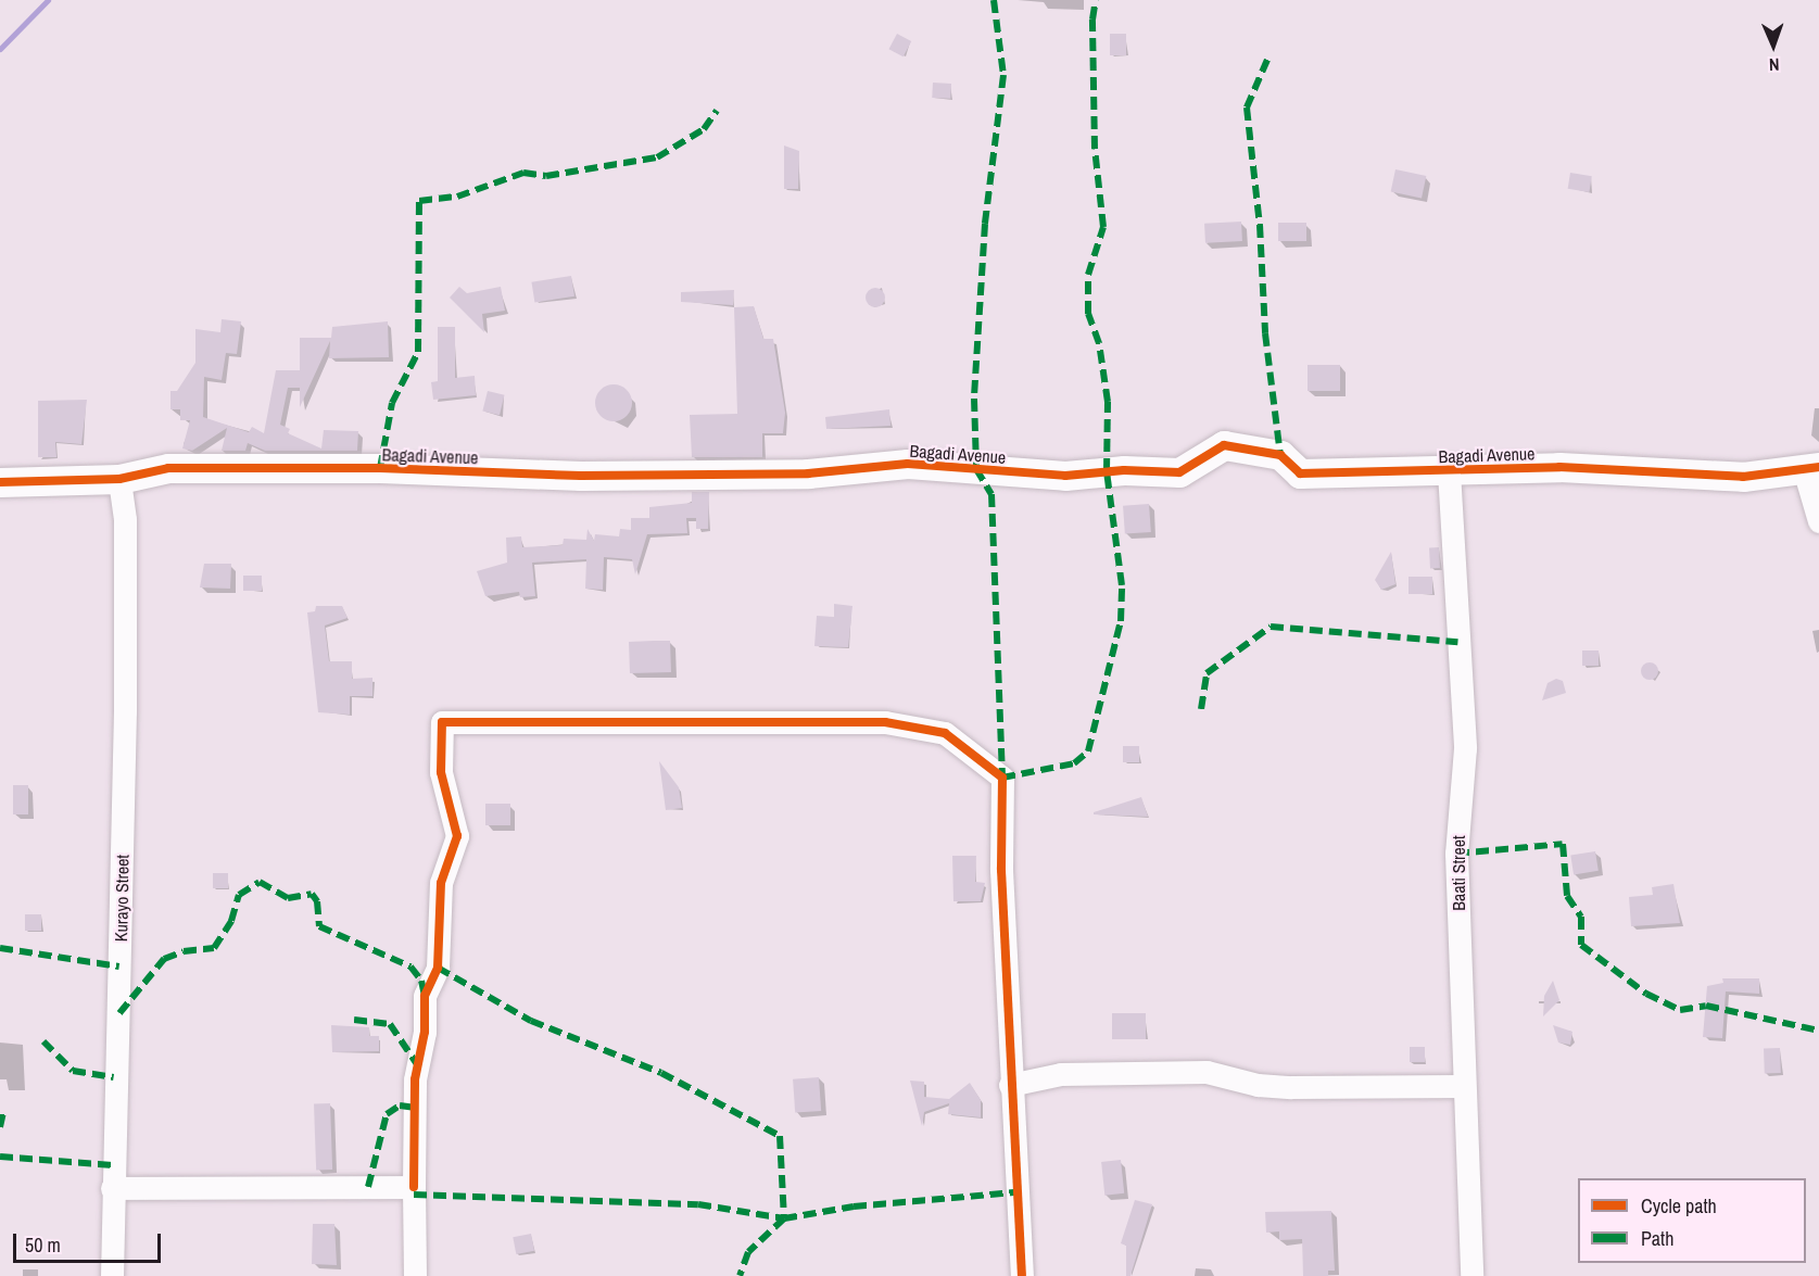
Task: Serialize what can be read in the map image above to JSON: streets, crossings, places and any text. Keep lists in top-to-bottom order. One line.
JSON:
{"streets":{"street":["Bagadi Avenue","Baati Street","Kurayo Street"]},"crossings":[["Bagadi Avenue","Baati Street"],["Bagadi Avenue","Kurayo Street"]],"legend":["Cycle path","Path"],"scale_bar":"50 m","north":"bottom"}
